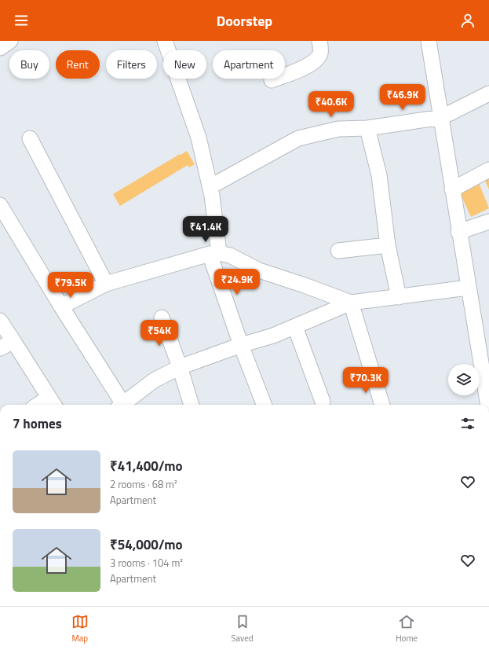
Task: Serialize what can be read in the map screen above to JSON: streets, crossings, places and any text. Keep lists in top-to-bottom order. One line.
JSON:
{"page":{"header":"Doorstep","chip":["Buy","Rent","Filters","New","Apartment"],"price":["₹46.9K","₹40.6K","₹41.4K","₹24.9K","₹79.5K","₹54K","₹70.3K"],"heading":"7 homes","list":[{"name":"₹41,400/mo","note":"2 rooms · 68 m² · Apartment"},{"name":"₹54,000/mo","note":"3 rooms · 104 m² · Apartment"}],"tabs":["Map","Saved","Home"]}}
